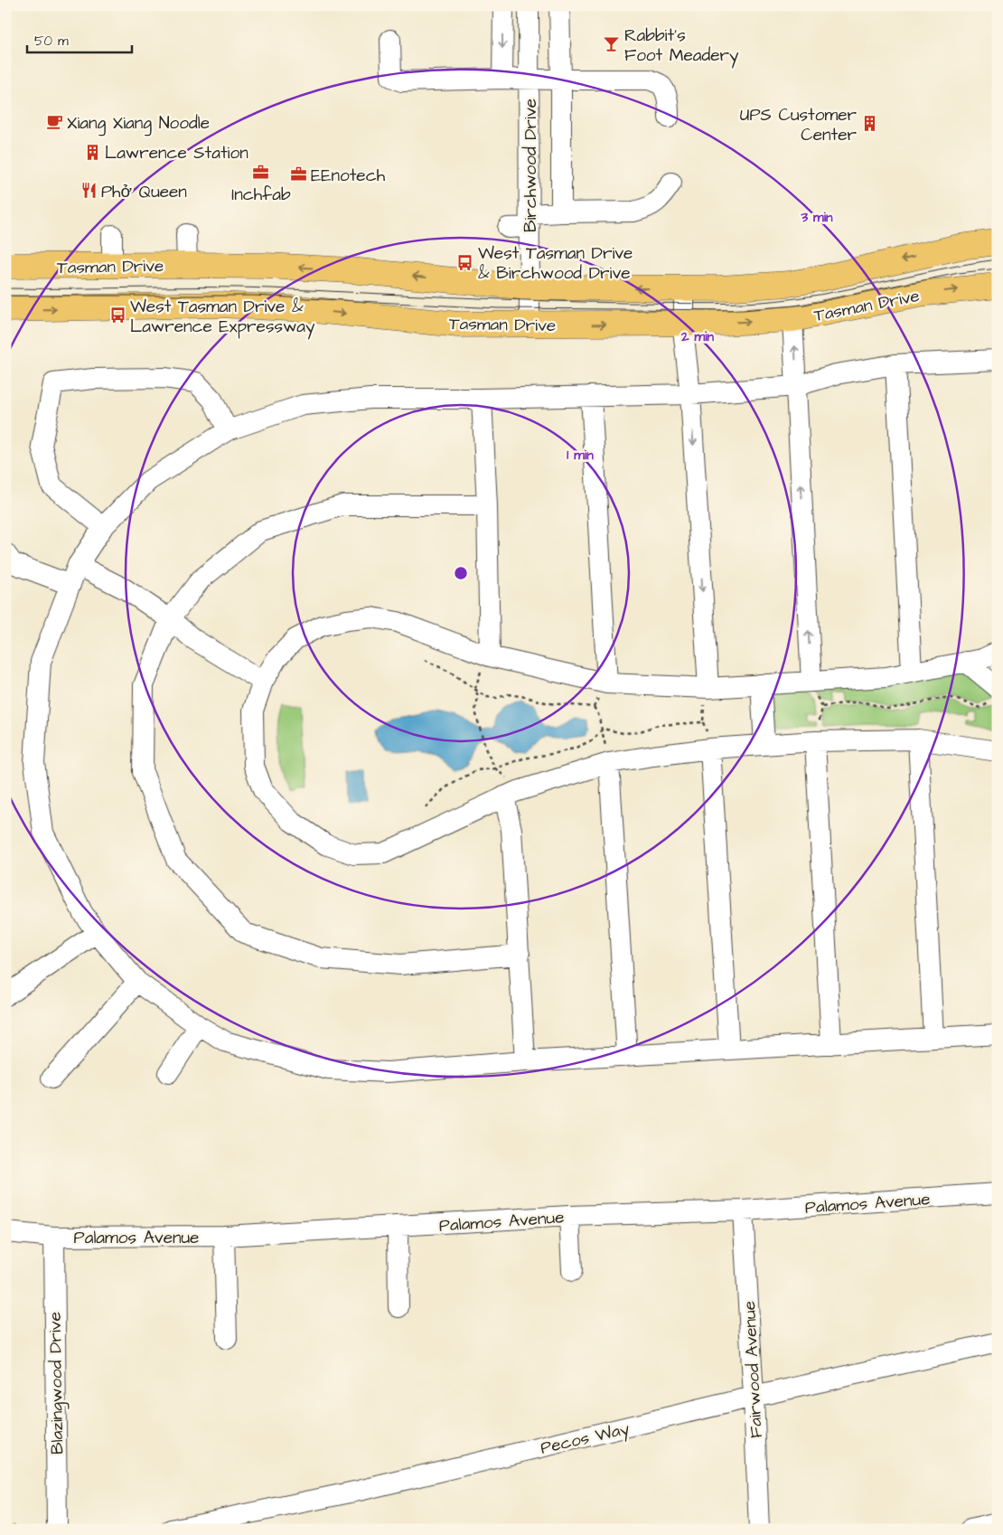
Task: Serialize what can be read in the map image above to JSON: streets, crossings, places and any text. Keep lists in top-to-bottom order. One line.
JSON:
{"streets":{"main road":["Tasman Drive"],"street":["Birchwood Drive","Palamos Avenue","Fairwood Avenue","Blazingwood Drive","Pecos Way"]},"crossings":[["Birchwood Drive","Tasman Drive"],["Palamos Avenue","Fairwood Avenue"],["Palamos Avenue","Blazingwood Drive"],["Fairwood Avenue","Pecos Way"]],"places":{"bar":["Rabbit's Foot Meadery"],"cafe":["Xiang Xiang Noodle"],"building":["UPS Customer Center","Lawrence Station"],"office":["Inchfab","EEnotech"],"restaurant":["Phở Queen"],"bus stop":["West Tasman Drive & Birchwood Drive","West Tasman Drive & Lawrence Expressway"]},"scale_bar":"50 m","rings":["3 min","2 min","1 min"]}
